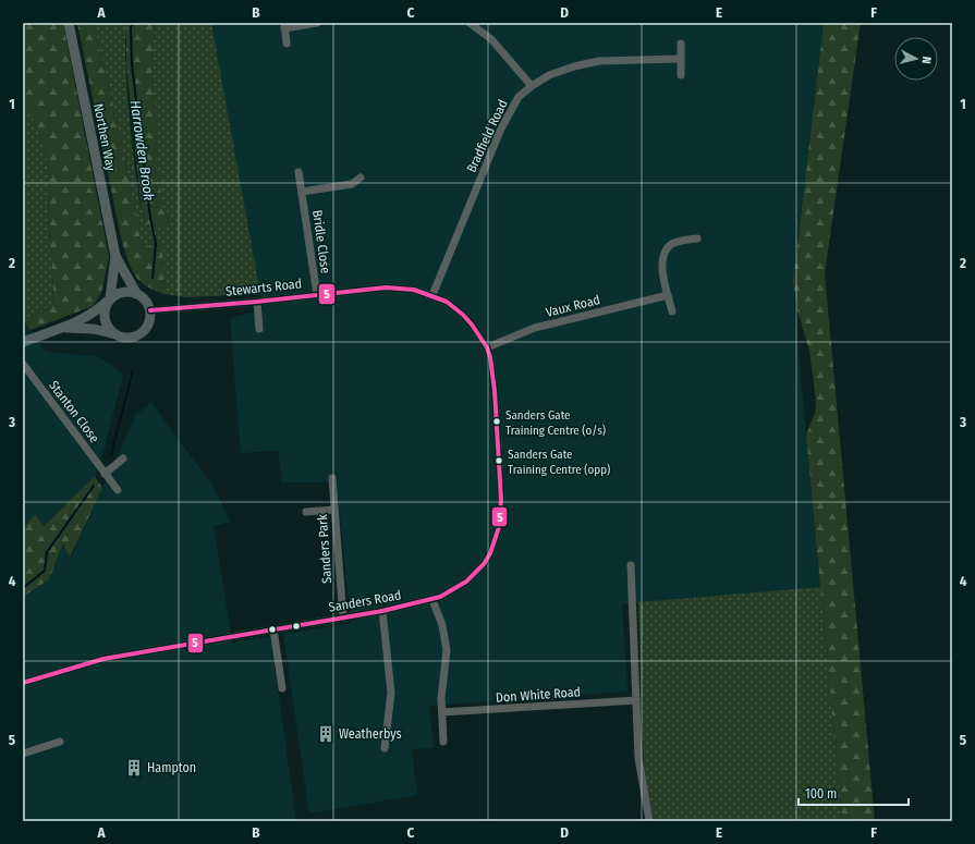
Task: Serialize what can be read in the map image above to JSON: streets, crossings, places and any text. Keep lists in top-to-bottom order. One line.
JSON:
{"streets":{"main road":["Northen Way"],"street":["Bradfield Road","Bridle Close","Stewarts Road","Vaux Road","Stanton Close","Sanders Park","Sanders Road","Don White Road"]},"crossings":[["Bradfield Road","Stewarts Road"],["Northen Way","Stewarts Road"],["Bridle Close","Stewarts Road"],["Stewarts Road","Vaux Road"],["Stewarts Road","Sanders Road"],["Vaux Road","Sanders Road"],["Sanders Park","Sanders Road"]],"water":["Harrowden Brook"],"places":{"other":["Sanders Gate Training Centre (o/s)","Sanders Gate Training Centre (opp)"],"building":["Weatherbys","Hampton"]},"lines":["transit line 5"],"scale_bar":"100 m","north":"right","grid":{"columns":["A","B","C","D","E","F"],"rows":["1","2","3","4","5"]}}
